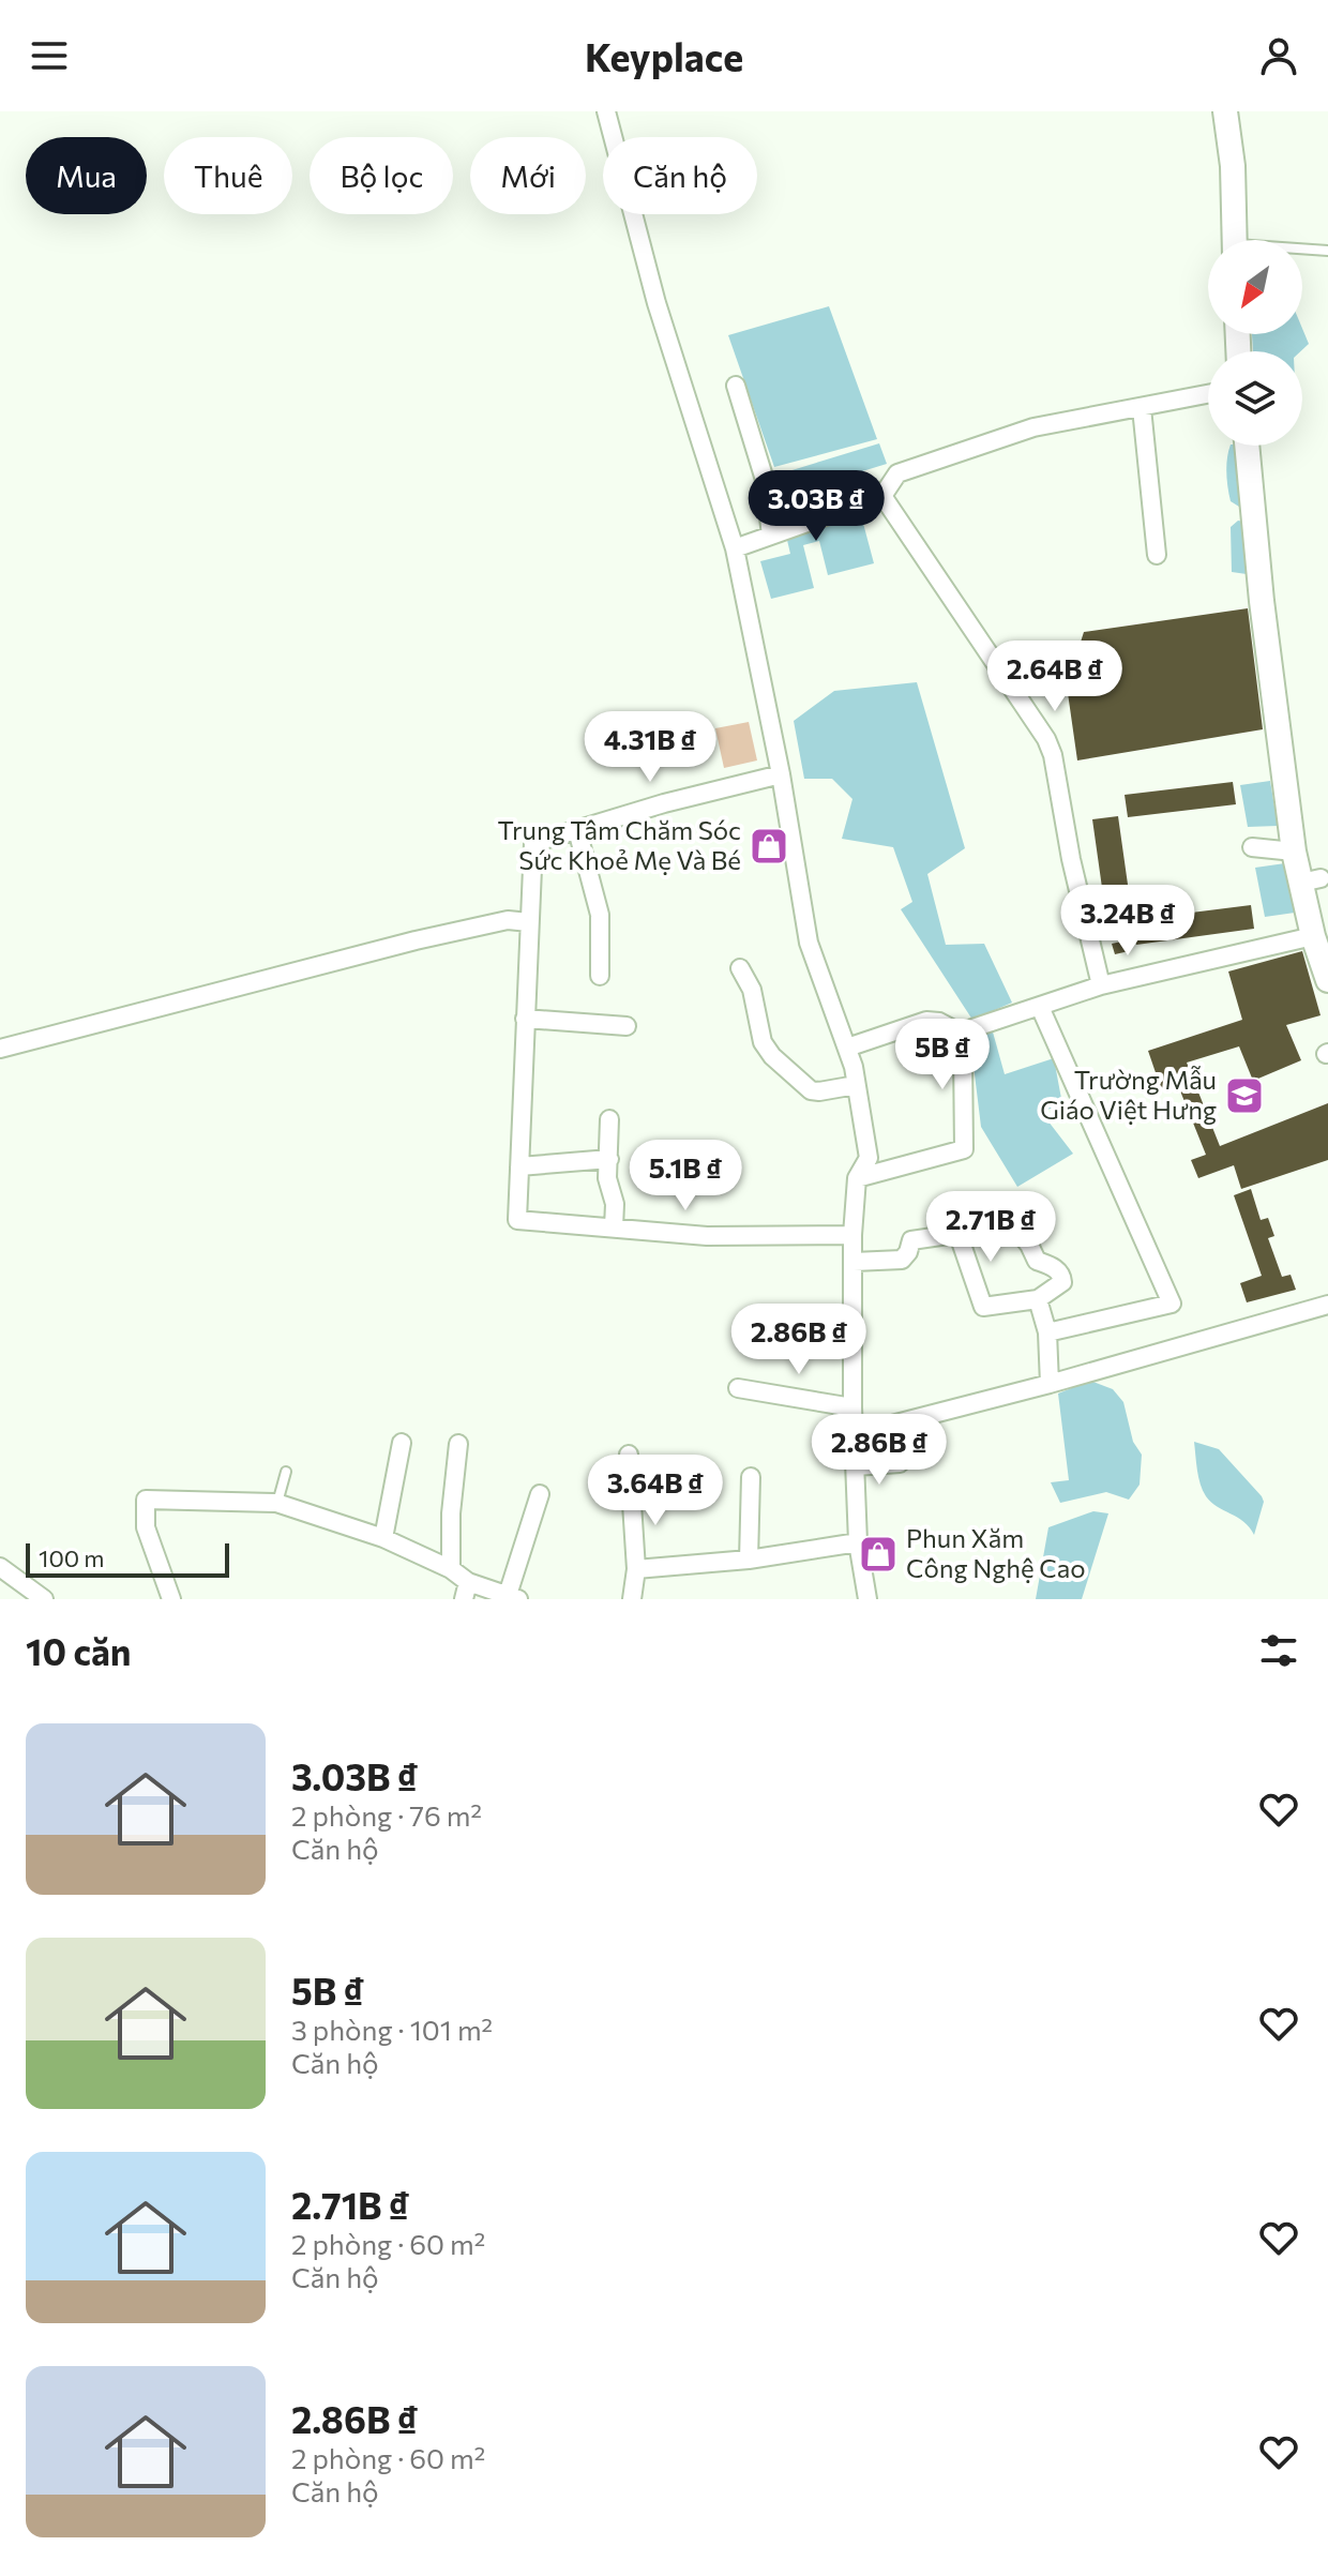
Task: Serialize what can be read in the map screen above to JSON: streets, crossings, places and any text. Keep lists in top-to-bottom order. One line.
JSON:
{"places":{"shop":["Trung Tâm Chăm Sóc Sức Khoẻ Mẹ Và Bé","Phun Xăm Công Nghệ Cao"],"school or university":["Trường Mẫu Giáo Việt Hưng"]},"scale_bar":"100 m","north":"bottom left","page":{"header":"Keyplace","chip":["Mua","Thuê","Bộ lọc","Mới","Căn hộ"],"price":["3.03B ₫","2.64B ₫","4.31B ₫","3.24B ₫","5B ₫","5.1B ₫","2.71B ₫","2.86B ₫","2.86B ₫","3.64B ₫"],"scale":"100 m","heading":"10 căn","list":[{"name":"3.03B ₫","note":"2 phòng · 76 m² · Căn hộ"},{"name":"5B ₫","note":"3 phòng · 101 m² · Căn hộ"},{"name":"2.71B ₫","note":"2 phòng · 60 m² · Căn hộ"},{"name":"2.86B ₫","note":"2 phòng · 60 m² · Căn hộ"}]}}
